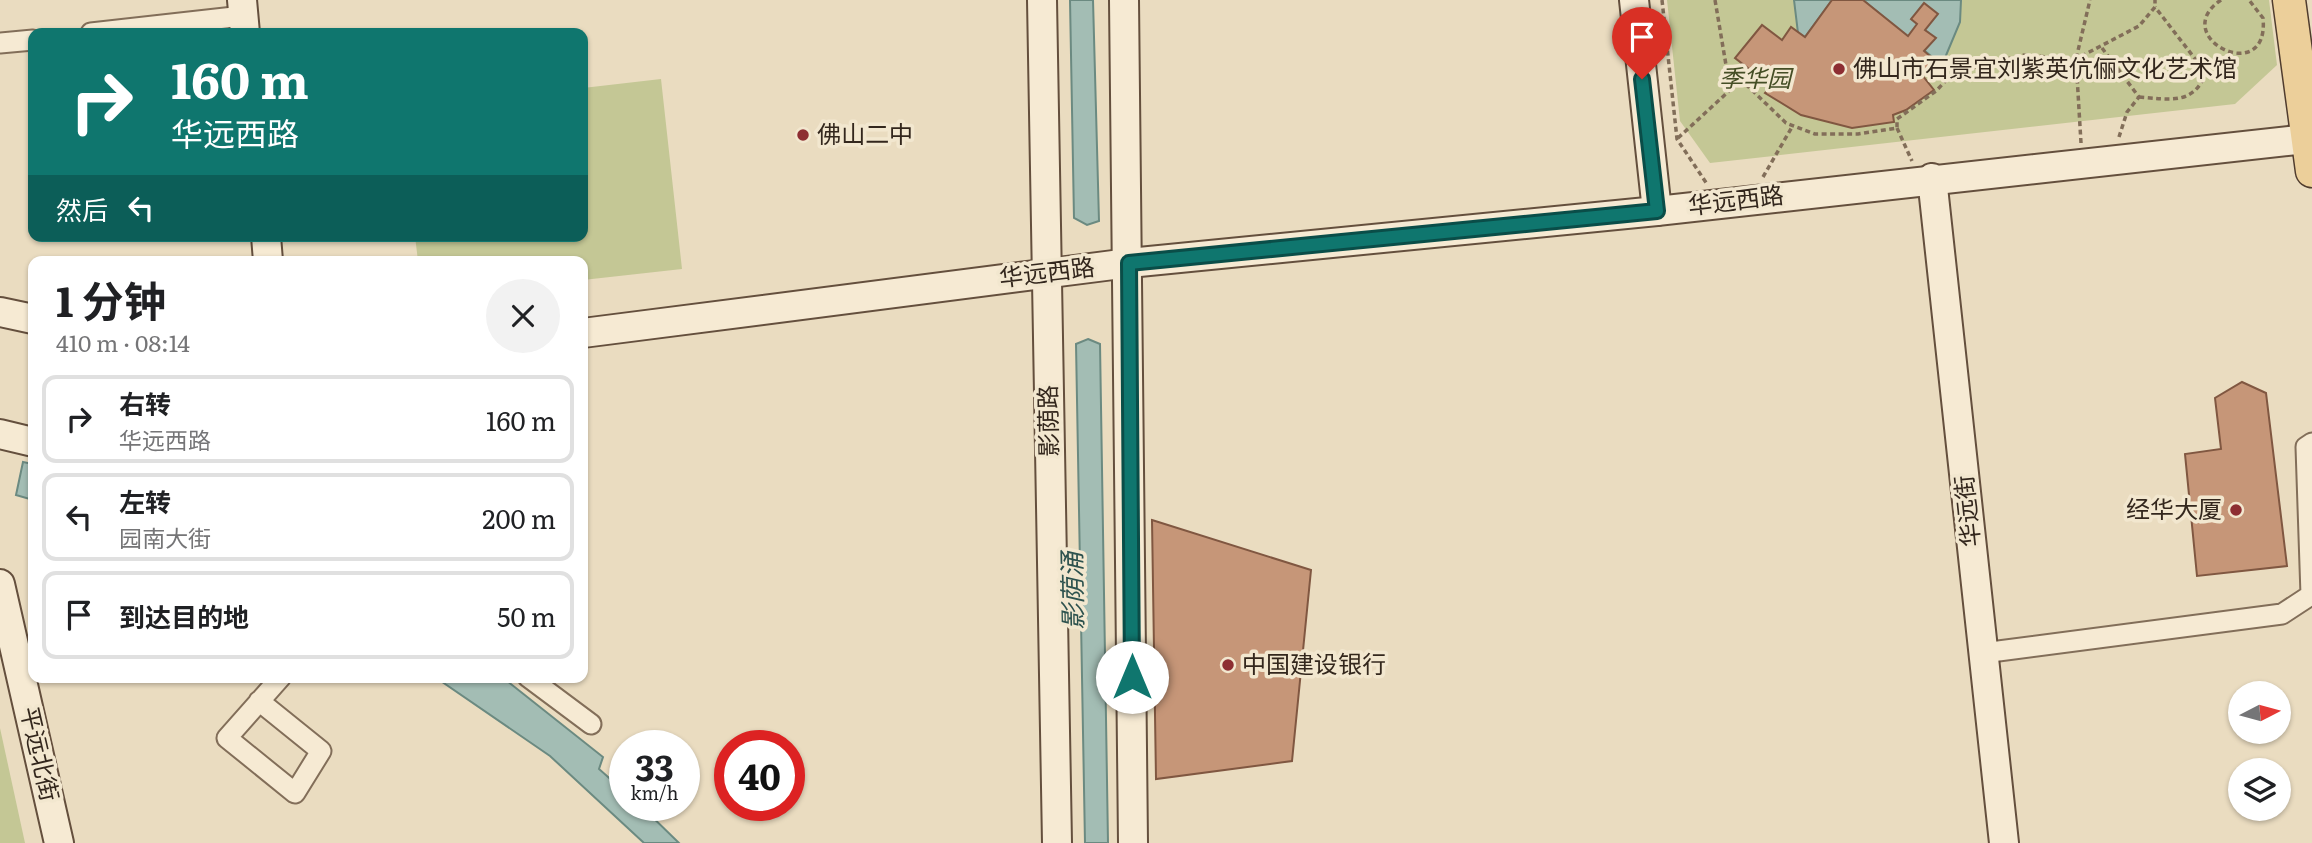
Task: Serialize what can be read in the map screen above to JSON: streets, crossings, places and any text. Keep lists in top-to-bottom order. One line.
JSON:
{"streets":{"street":["华远西路","影荫路","华远街","平远北街"]},"crossings":[["华远西路","影荫路"],["华远西路","华远街"]],"water":["影荫涌"],"parks":["季华园"],"places":["佛山市石景宜刘紫英伉俪文化艺术馆","佛山二中","经华大厦","中国建设银行"],"north":"right","page":{"turn":["160 m","华远西路"],"then":"然后","heading":["1 分钟","410 m · 08:14"],"list":[{"name":"右转","note":"华远西路","value":"160 m"},{"name":"左转","note":"园南大街","value":"200 m"},{"name":"到达目的地","value":"50 m"}],"speed":"33 km/h","limit":"40"}}
